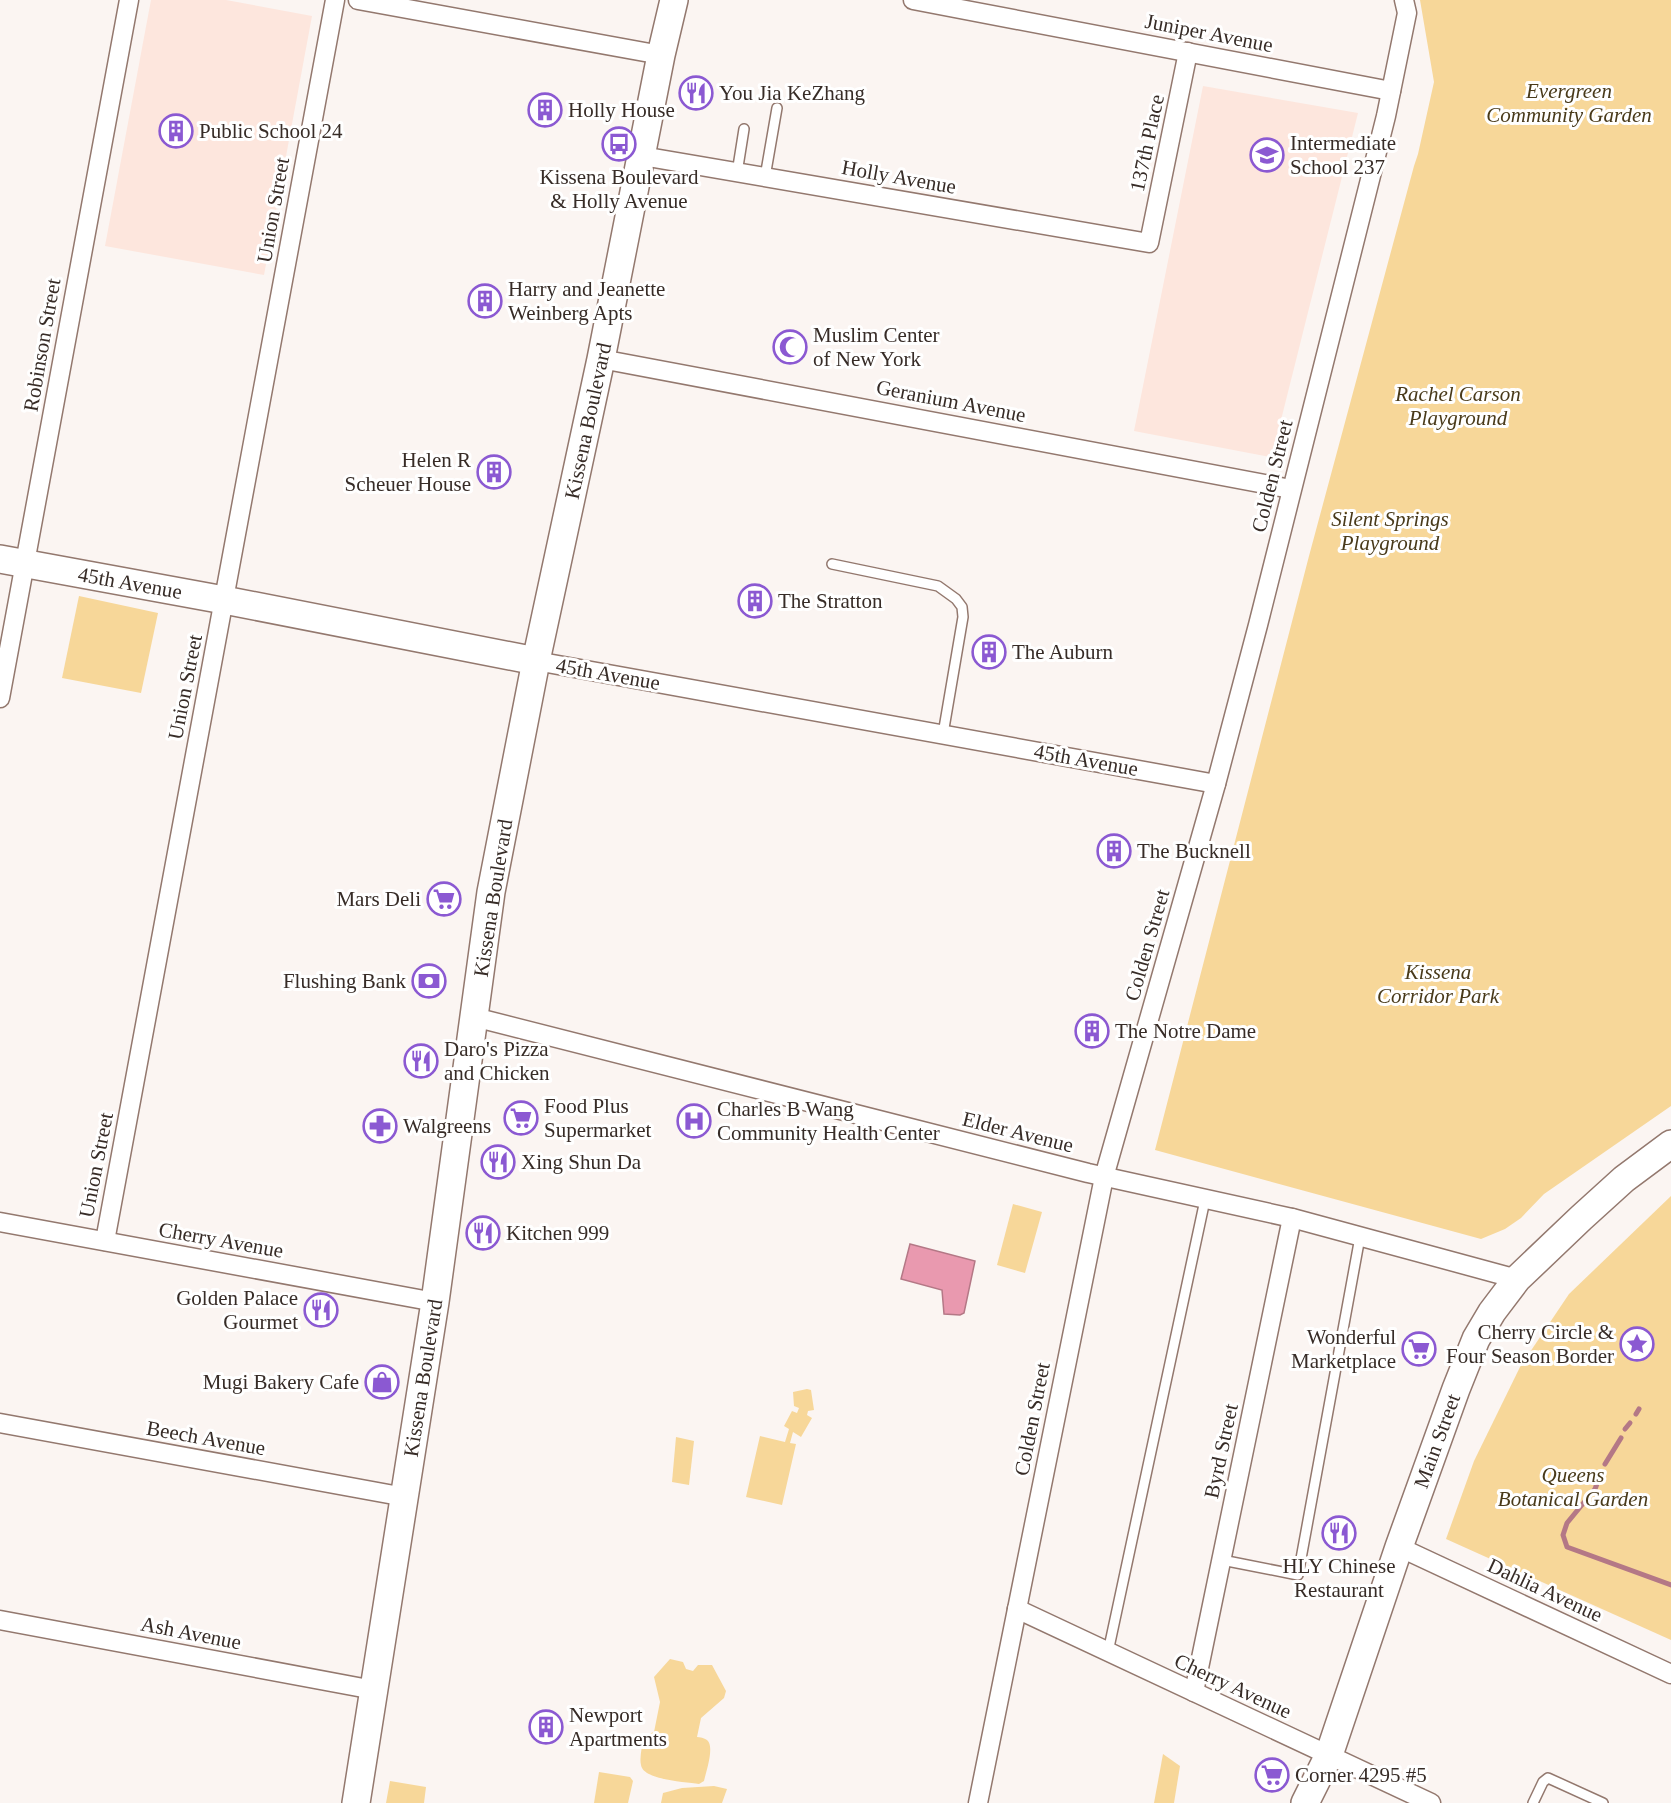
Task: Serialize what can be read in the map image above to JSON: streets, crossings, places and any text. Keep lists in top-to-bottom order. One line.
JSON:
{"streets":{"main road":["Kissena Boulevard","45th Avenue","Main Street"],"street":["Juniper Avenue","137th Place","Holly Avenue","Union Street","Robinson Street","Geranium Avenue","Colden Street","Elder Avenue","Cherry Avenue","Beech Avenue","Byrd Street","Dahlia Avenue","Ash Avenue"]},"crossings":[["Juniper Avenue","137th Place"],["Juniper Avenue","Colden Street"],["137th Place","Holly Avenue"],["Holly Avenue","Kissena Boulevard"],["Union Street","45th Avenue"],["Union Street","Cherry Avenue"],["Robinson Street","45th Avenue"],["Geranium Avenue","Kissena Boulevard"],["Geranium Avenue","Colden Street"],["Kissena Boulevard","45th Avenue"],["Kissena Boulevard","Elder Avenue"],["Kissena Boulevard","Cherry Avenue"],["Kissena Boulevard","Beech Avenue"],["Kissena Boulevard","Ash Avenue"],["Colden Street","45th Avenue"],["Colden Street","Elder Avenue"],["Colden Street","Cherry Avenue"],["Elder Avenue","Main Street"],["Elder Avenue","Byrd Street"],["Cherry Avenue","Main Street"],["Cherry Avenue","Byrd Street"],["Main Street","Dahlia Avenue"]],"parks":["Evergreen Community Garden","Rachel Carson Playground","Silent Springs Playground","Kissena Corridor Park","Queens Botanical Garden"],"places":{"restaurant":["You Jia KeZhang","Daro's Pizza and Chicken","Xing Shun Da","Kitchen 999","Golden Palace Gourmet","HLY Chinese Restaurant"],"building":["Holly House","Public School 24","Harry and Jeanette Weinberg Apts","Helen R Scheuer House","The Stratton","The Auburn","The Bucknell","The Notre Dame","Newport Apartments"],"bus stop":["Kissena Boulevard & Holly Avenue"],"school or university":["Intermediate School 237"],"mosque":["Muslim Center of New York"],"supermarket":["Mars Deli","Food Plus Supermarket","Wonderful Marketplace","Corner 4295 #5"],"bank":["Flushing Bank"],"hospital":["Charles B Wang Community Health Center"],"pharmacy":["Walgreens"],"place":["Cherry Circle & Four Season Border"],"shop":["Mugi Bakery Cafe"]}}
